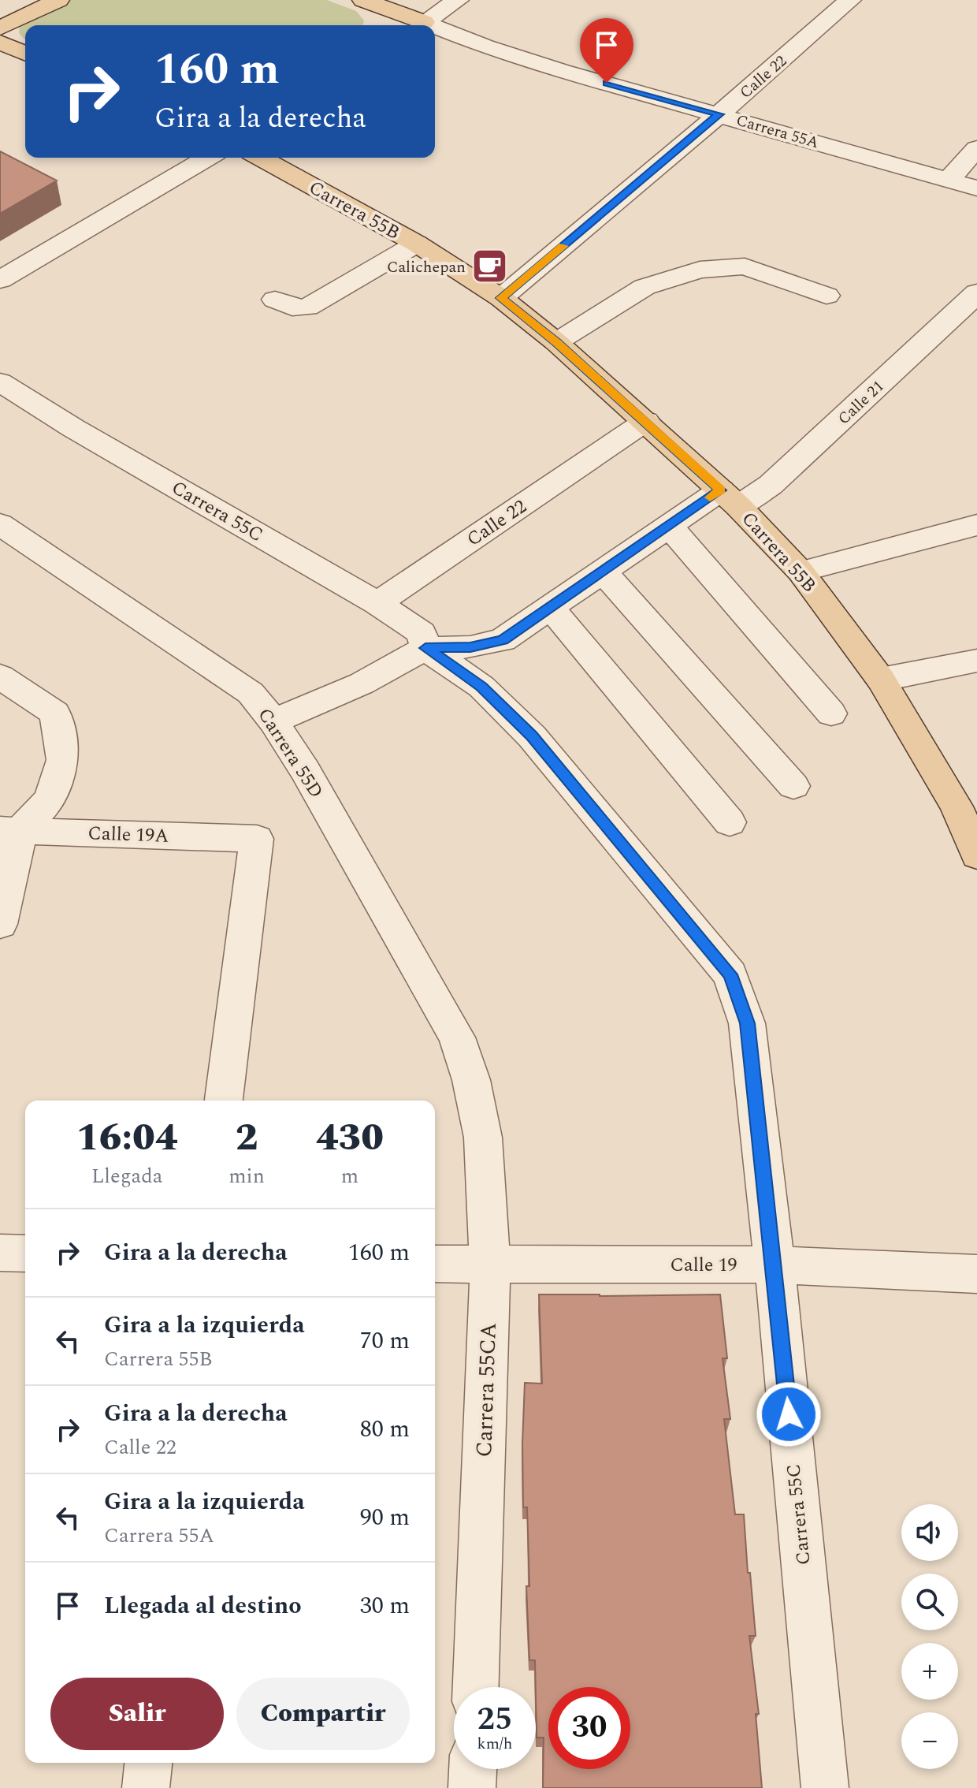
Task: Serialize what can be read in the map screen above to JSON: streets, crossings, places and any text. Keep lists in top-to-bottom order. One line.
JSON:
{"streets":{"main road":["Carrera 55A","Carrera 55B"],"street":["Calle 22","Calle 21","Carrera 55C","Carrera 55D","Calle 19A","Calle 19","Carrera 55CA"]},"crossings":[["Calle 22","Carrera 55A"],["Calle 22","Carrera 55B"],["Calle 22","Carrera 55C"],["Carrera 55B","Calle 21"],["Calle 21","Carrera 55C"],["Carrera 55C","Calle 19"],["Carrera 55D","Carrera 55CA"],["Calle 19","Carrera 55CA"]],"places":{"cafe":["Calichepan"]},"page":{"turn":["160 m","Gira a la derecha"],"eta":["16:04","Llegada","2","min","430","m"],"list":[{"name":"Gira a la derecha","value":"160 m"},{"name":"Gira a la izquierda","note":"Carrera 55B","value":"70 m"},{"name":"Gira a la derecha","note":"Calle 22","value":"80 m"},{"name":"Gira a la izquierda","note":"Carrera 55A","value":"90 m"},{"name":"Llegada al destino","value":"30 m"}],"map_buttons":["+","−"],"buttons":["Salir","Compartir"],"speed":"25 km/h","limit":"30"}}
